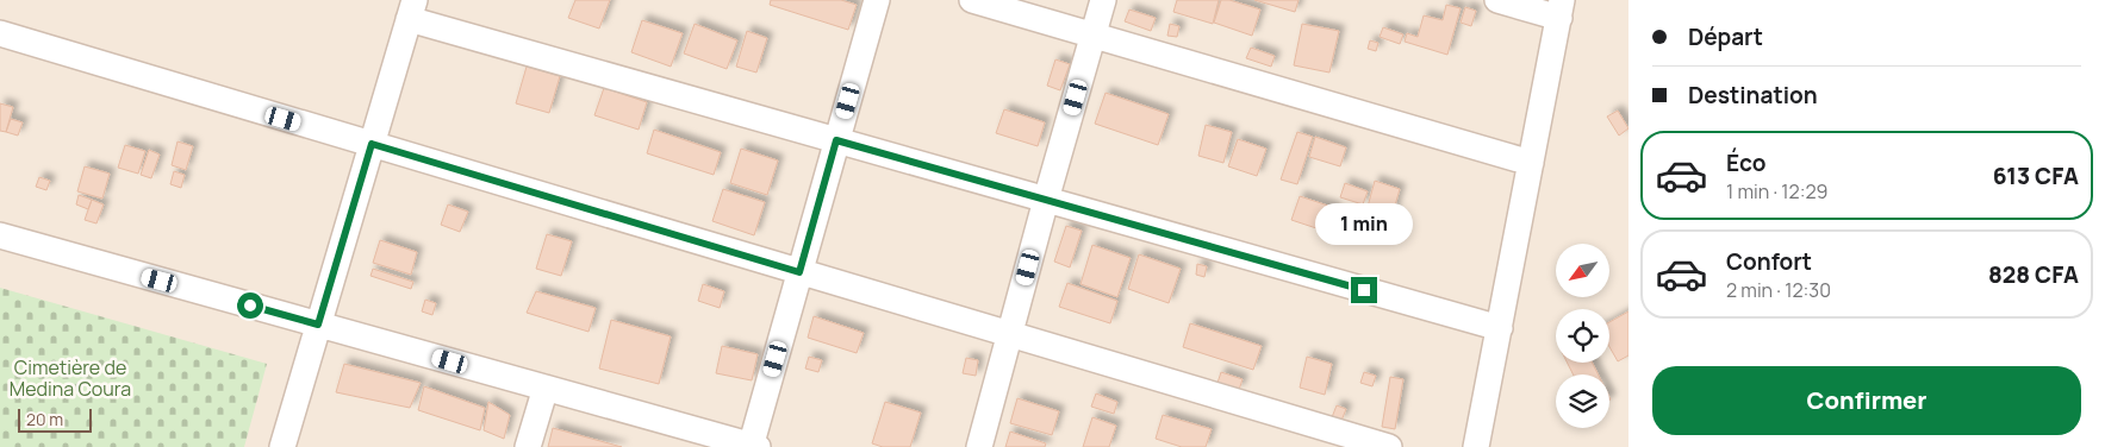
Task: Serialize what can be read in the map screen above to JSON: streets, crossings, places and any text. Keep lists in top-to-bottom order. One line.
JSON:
{"parks":["Cimetière de Medina Coura"],"scale_bar":"20 m","north":"bottom left","page":{"banner":["Départ","Destination"],"list":[{"name":"Éco","note":"1 min · 12:29","value":"613 CFA"},{"name":"Confort","note":"2 min · 12:30","value":"828 CFA"}],"bubble":"1 min","buttons":"Confirmer","scale":"20 m"}}
